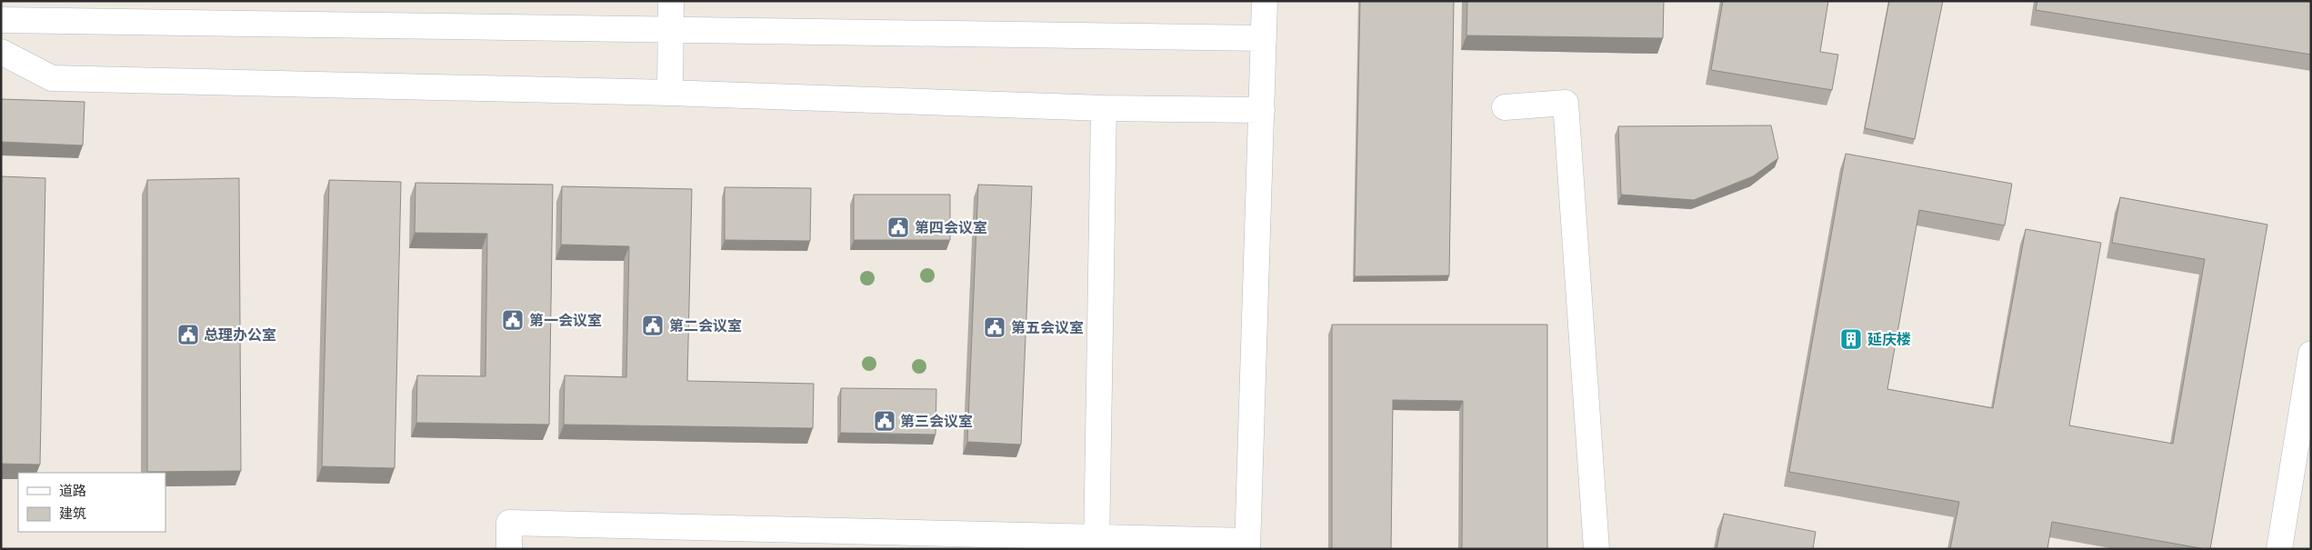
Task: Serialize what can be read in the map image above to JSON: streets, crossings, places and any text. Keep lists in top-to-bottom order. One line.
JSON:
{"places":{"public building":["第四会议室","第一会议室","第二会议室","第五会议室","总理办公室","第三会议室"],"building":["延庆楼"]},"legend":["道路","建筑"]}
